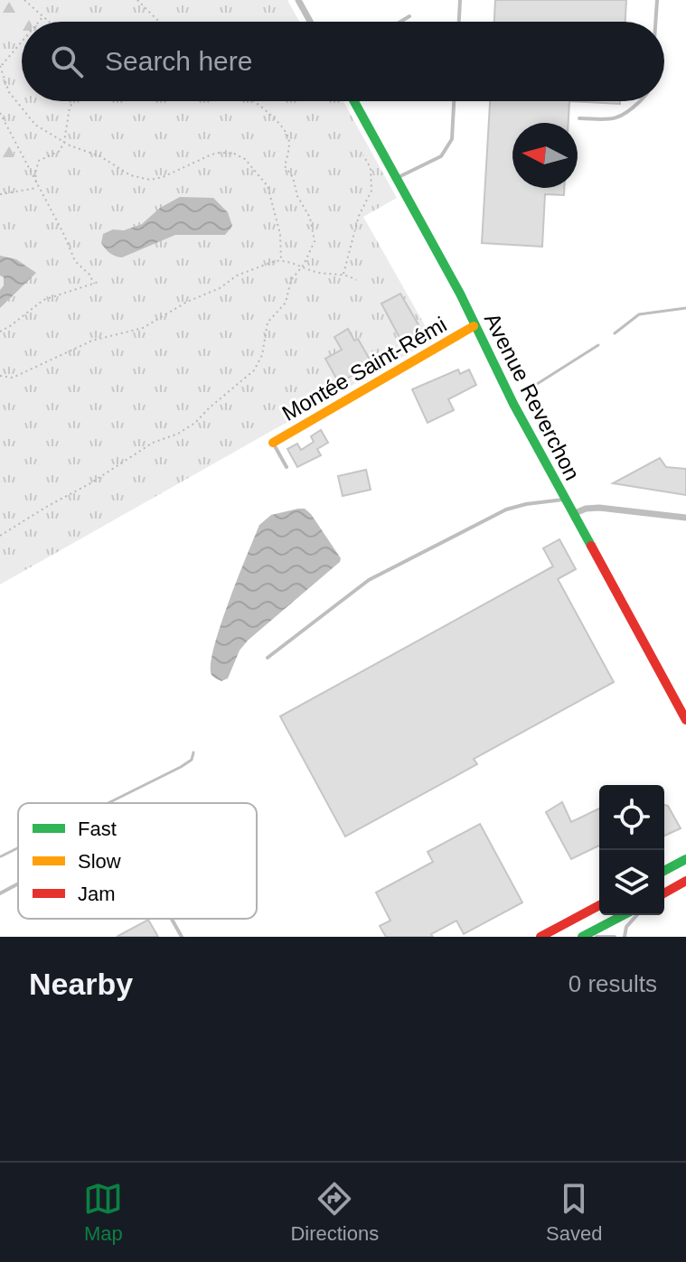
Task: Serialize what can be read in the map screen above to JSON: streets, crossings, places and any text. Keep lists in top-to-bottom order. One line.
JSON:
{"streets":{"street":["Montée Saint-Rémi","Avenue Reverchon"]},"crossings":[["Montée Saint-Rémi","Avenue Reverchon"]],"legend":["Fast","Slow","Jam"],"north":"left","page":{"search":"Search here","heading":["Nearby","0 results"],"nav":["Map","Directions","Saved"]}}
